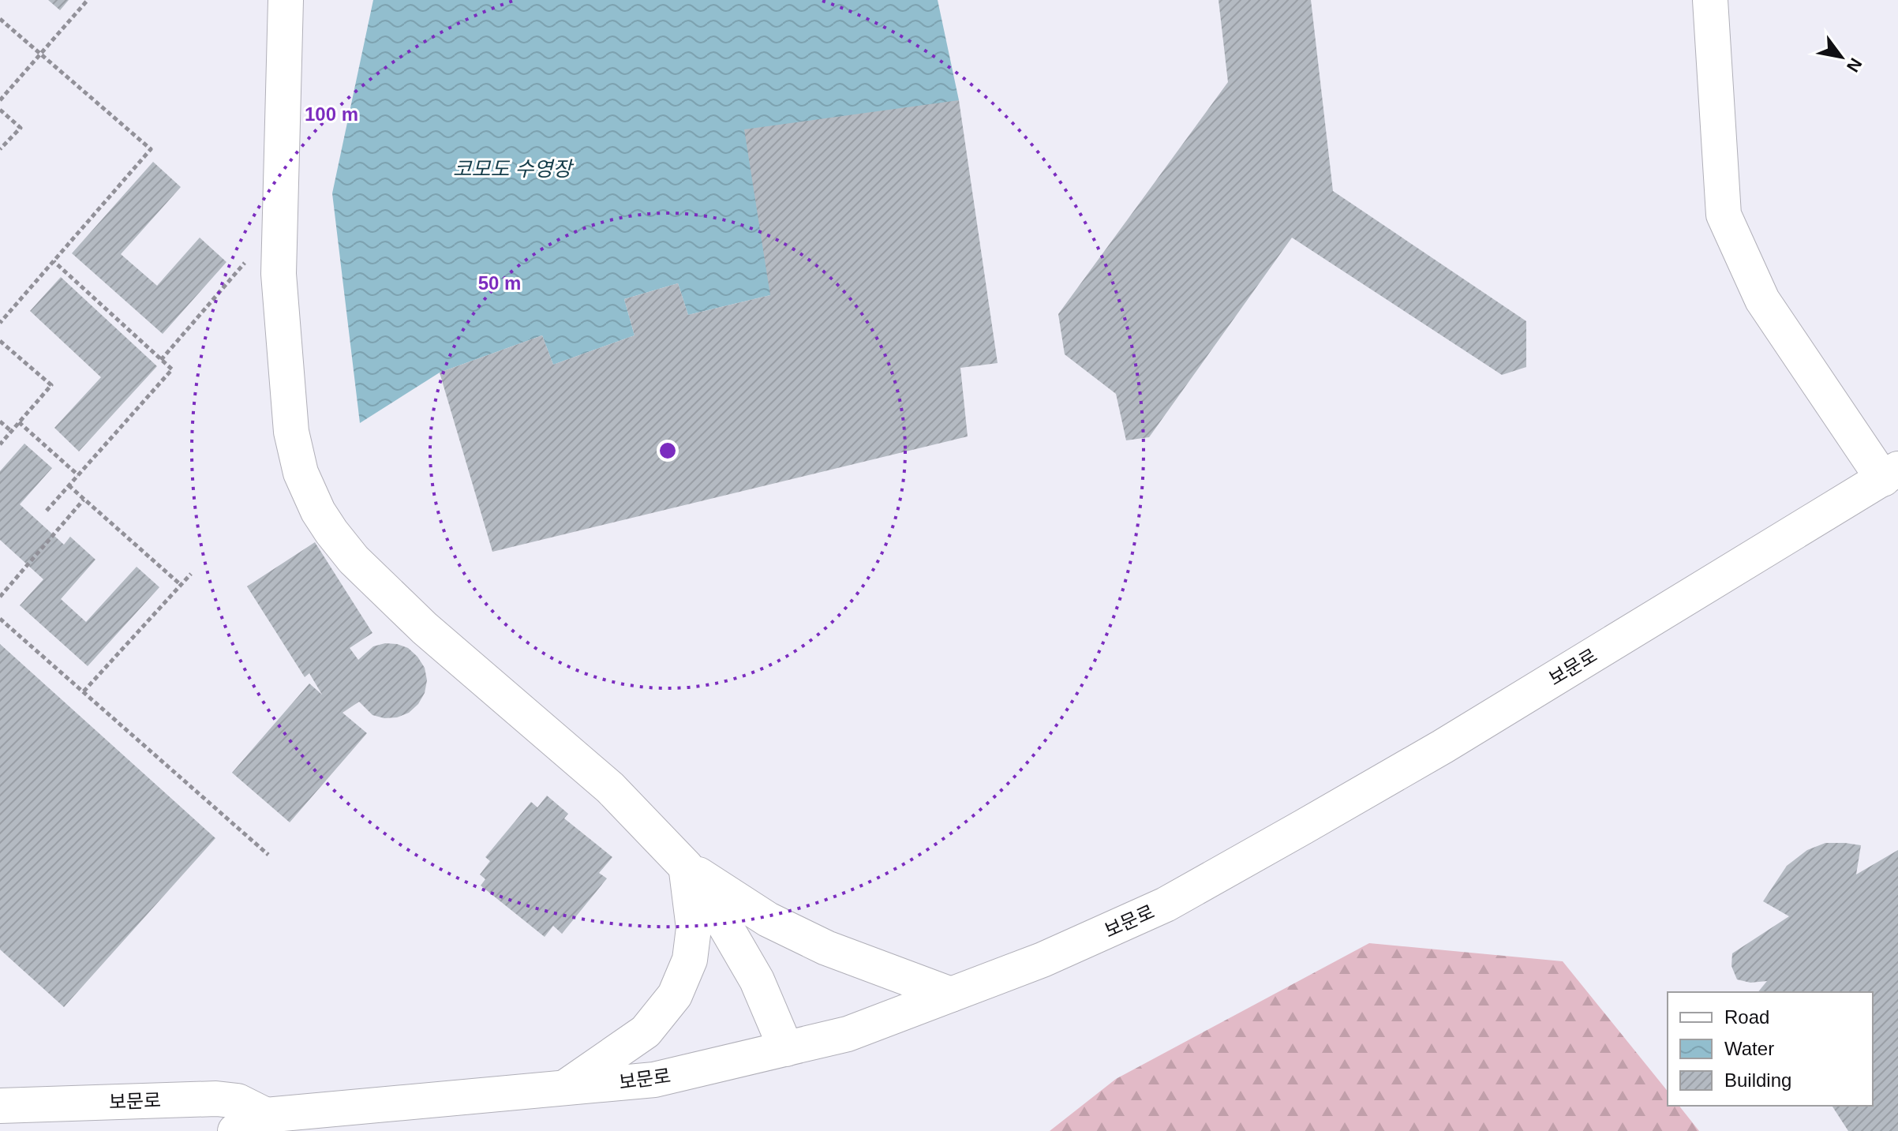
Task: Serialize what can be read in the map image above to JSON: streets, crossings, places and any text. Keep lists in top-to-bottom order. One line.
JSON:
{"streets":{"street":["보문로"]},"water":["코모도 수영장"],"legend":["Road","Water","Building"],"north":"bottom right","rings":["100 m","50 m"]}
